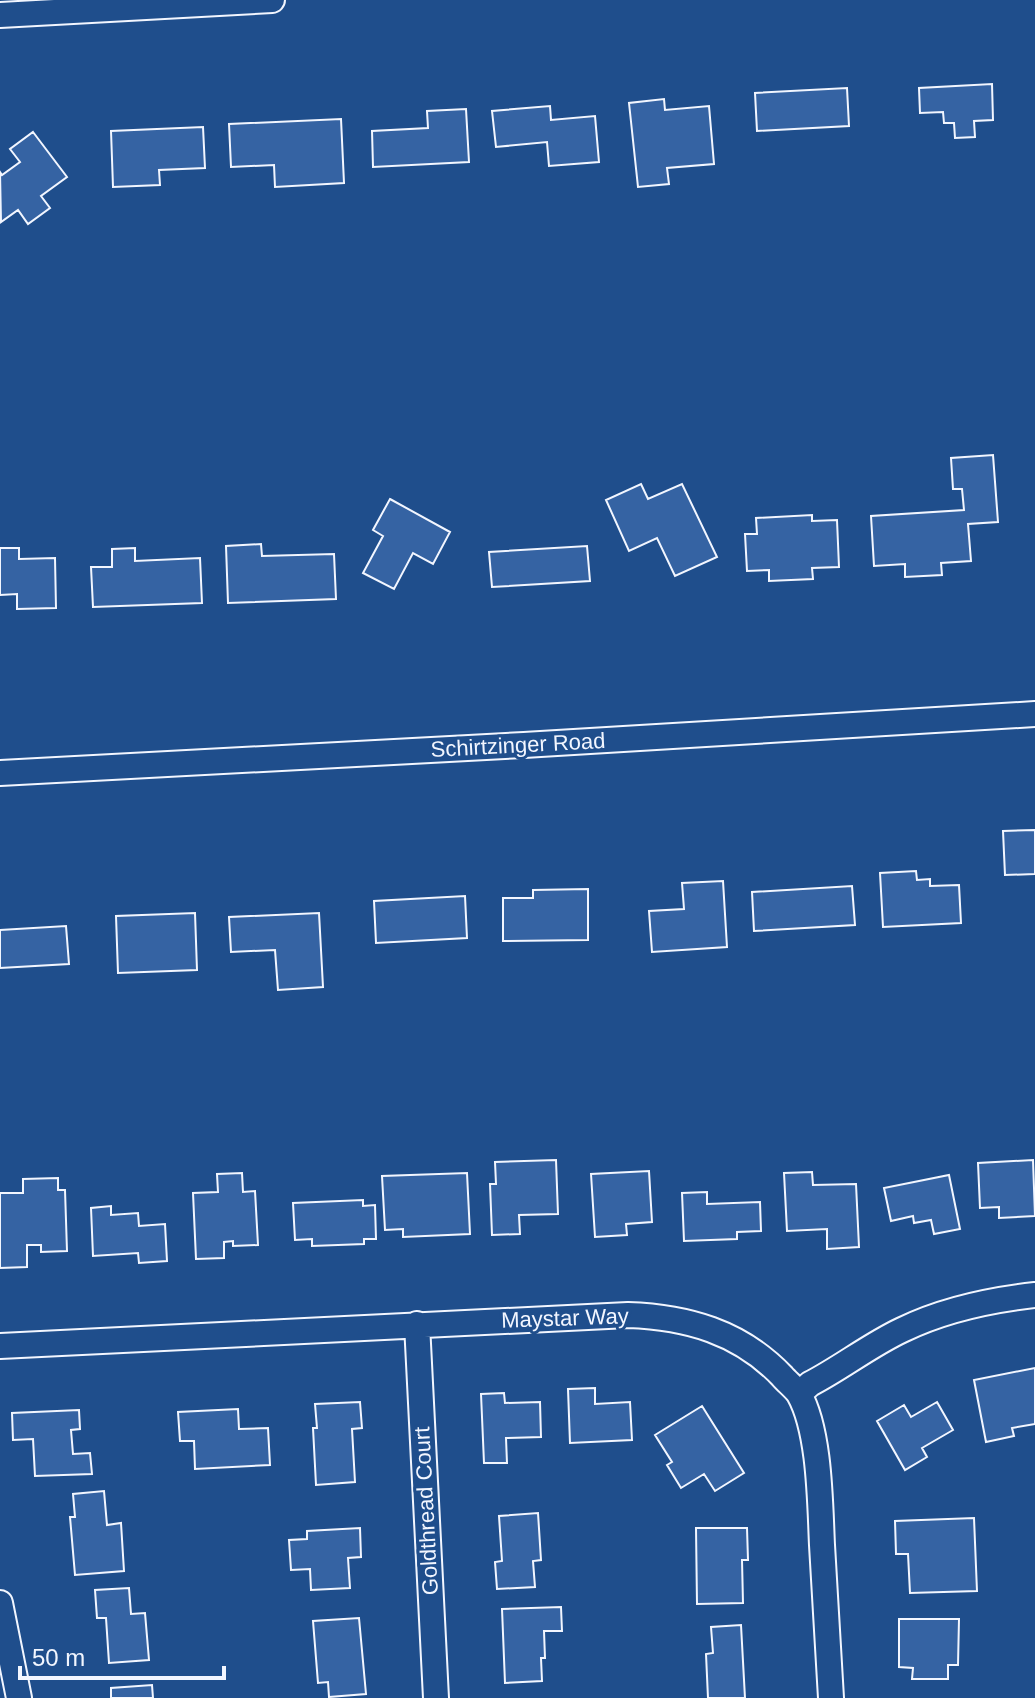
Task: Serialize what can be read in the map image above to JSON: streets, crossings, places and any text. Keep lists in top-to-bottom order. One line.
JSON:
{"streets":{"street":["Schirtzinger Road","Maystar Way","Goldthread Court"]},"crossings":[["Maystar Way","Goldthread Court"]],"scale_bar":"50 m"}
